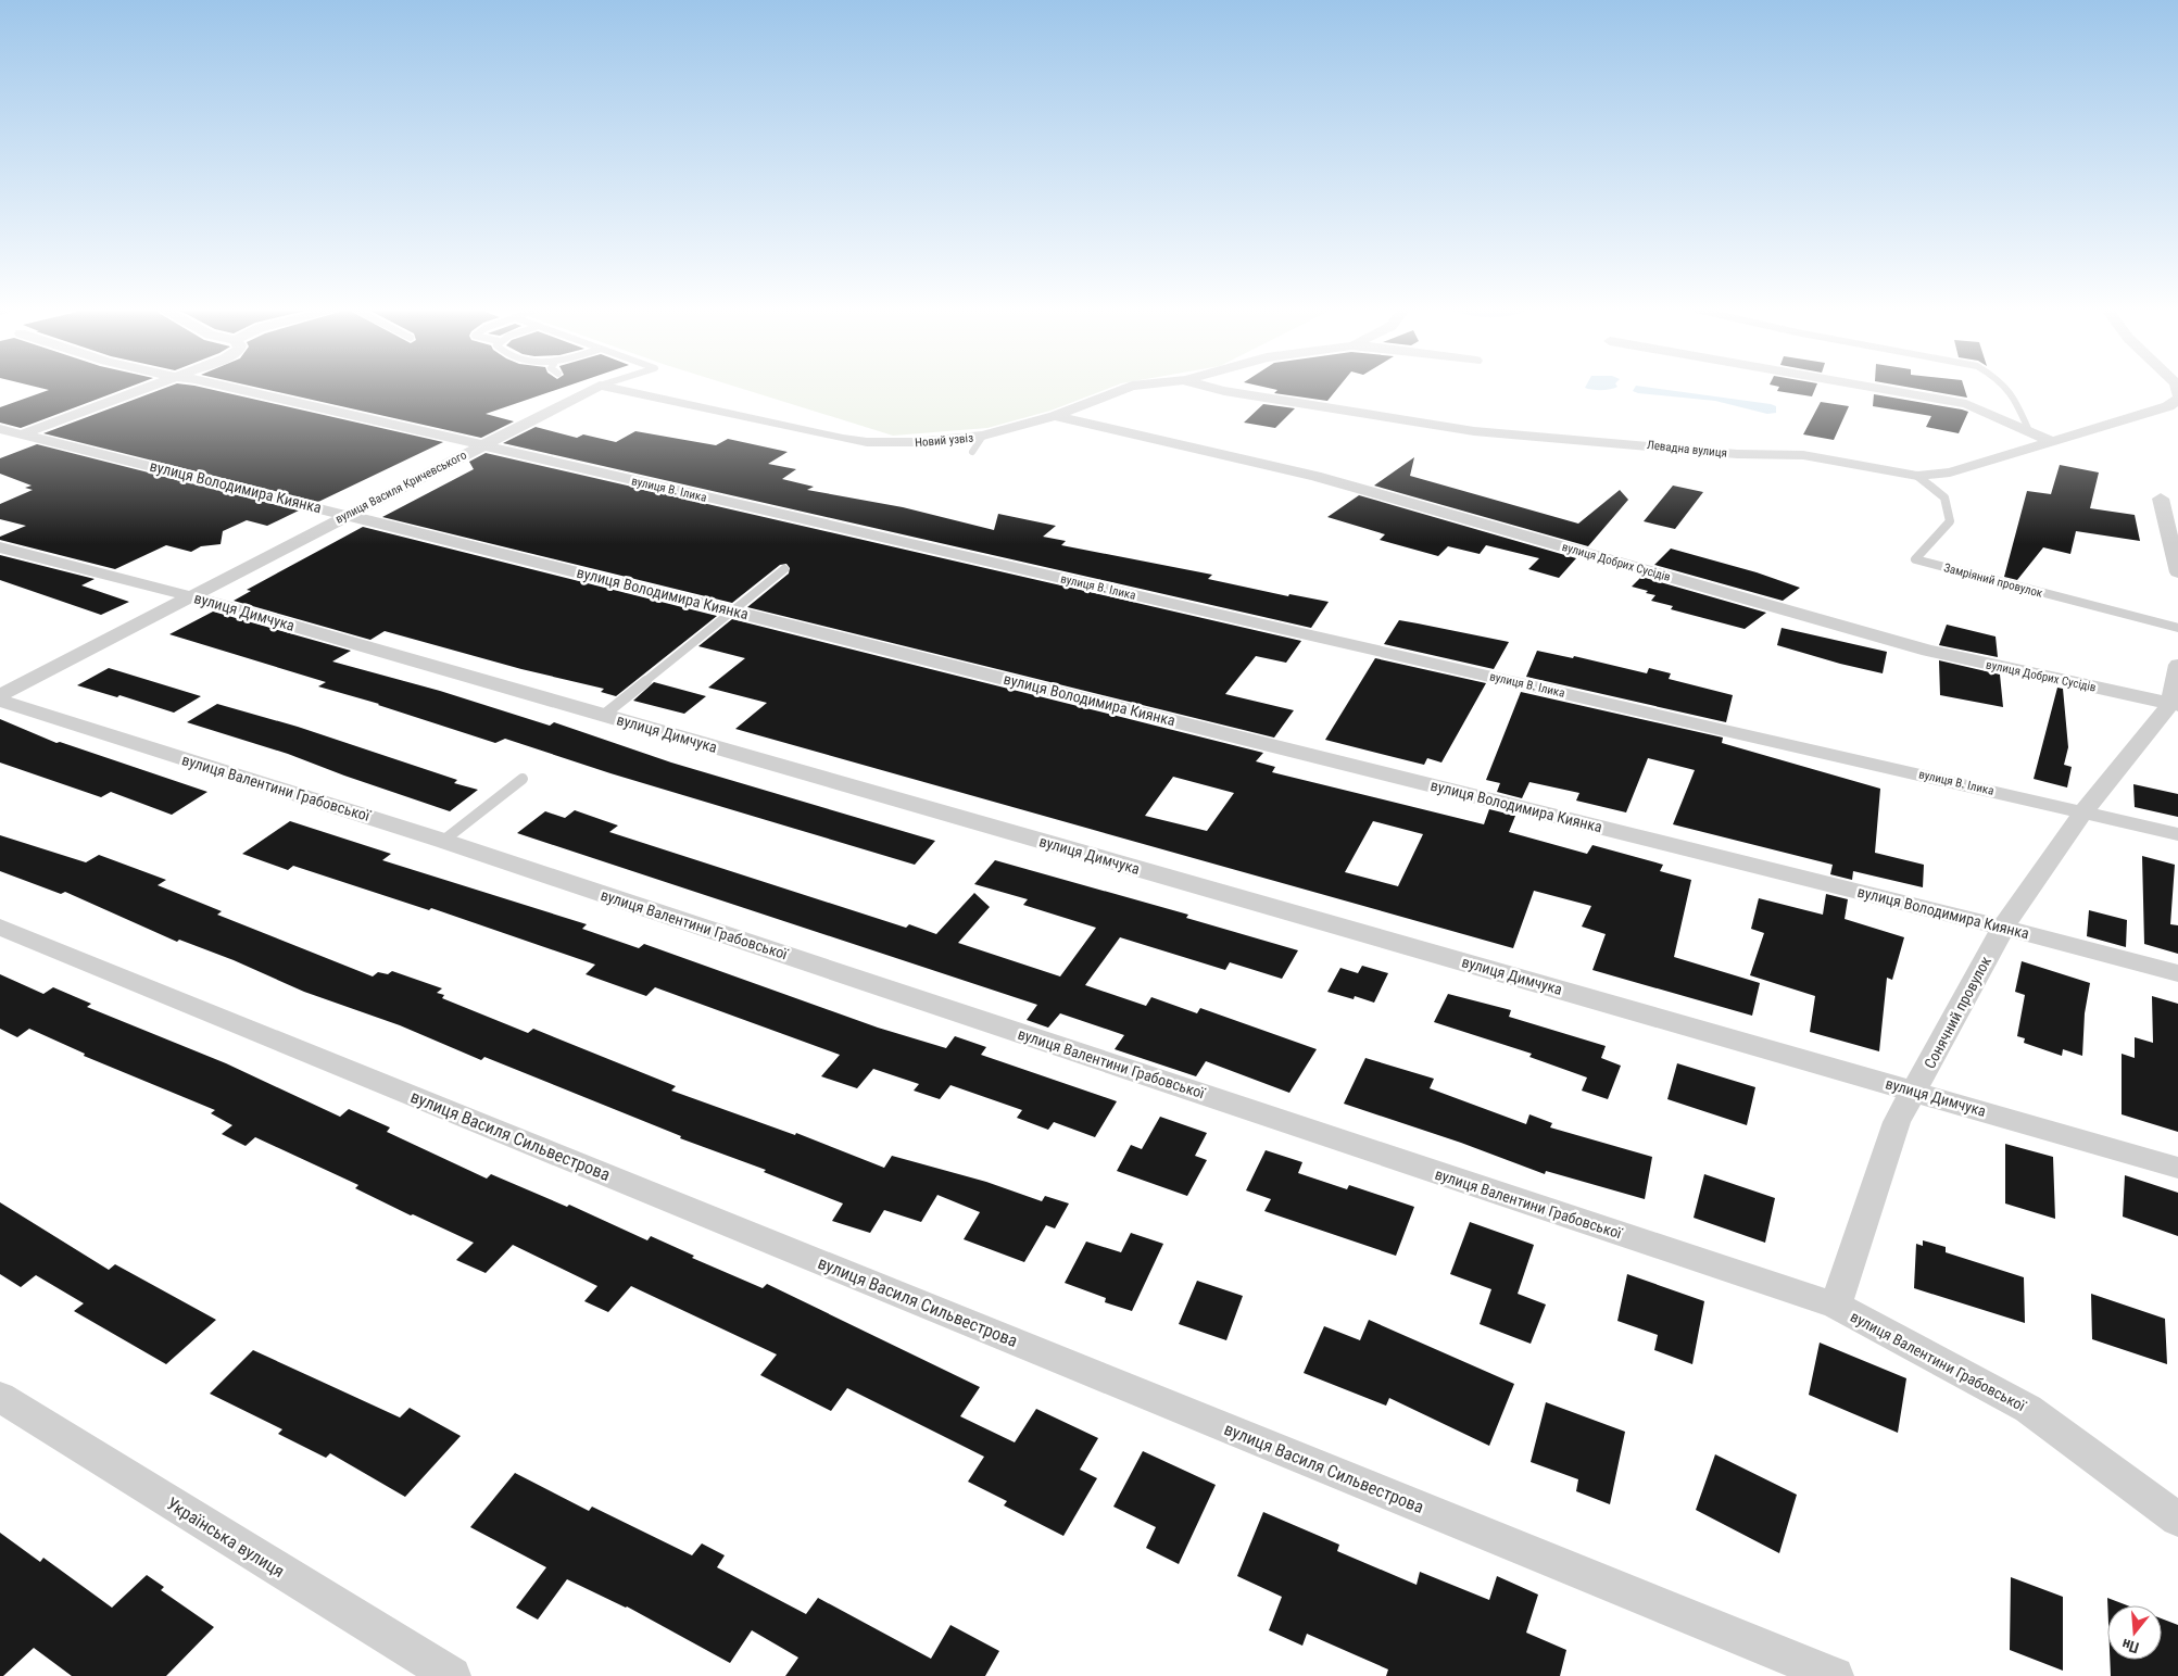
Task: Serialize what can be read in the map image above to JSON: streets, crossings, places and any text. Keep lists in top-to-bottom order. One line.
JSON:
{"streets":{"street":["Новий узвіз","Левадна вулиця","вулиця Володимира Киянка","вулиця Василя Кричевського","вулиця В. Ілика","вулиця Добрих Сусідів","вулиця Димчука","вулиця Валентини Грабовської","Сонячний провулок","вулиця Василя Сильвестрова","Українська вулиця"],"lane":["Замріяний провулок"]},"crossings":[["Новий узвіз","вулиця Добрих Сусідів"],["Левадна вулиця","Замріяний провулок"],["вулиця Володимира Киянка","вулиця Василя Кричевського"],["вулиця Володимира Киянка","Сонячний провулок"],["вулиця Василя Кричевського","вулиця В. Ілика"],["вулиця Василя Кричевського","вулиця Димчука"],["вулиця В. Ілика","Сонячний провулок"],["вулиця Добрих Сусідів","Сонячний провулок"],["вулиця Димчука","Сонячний провулок"],["вулиця Валентини Грабовської","Сонячний провулок"]],"north":"bottom"}
